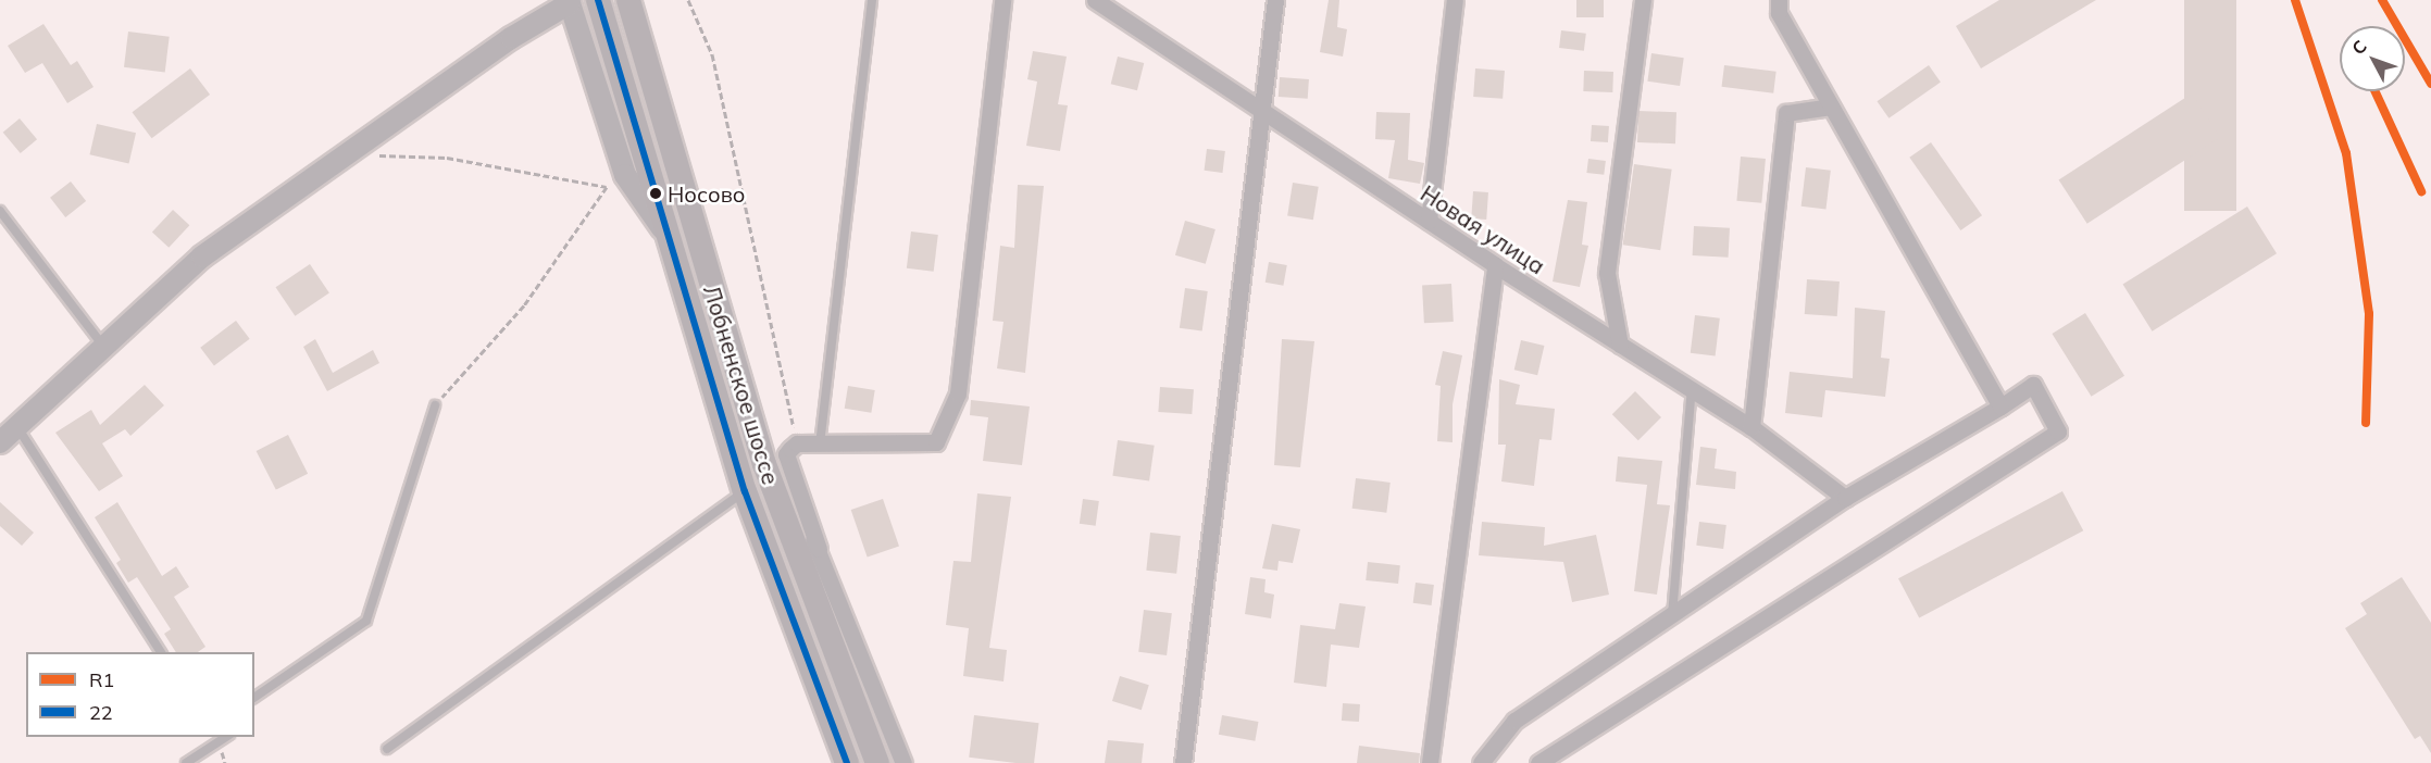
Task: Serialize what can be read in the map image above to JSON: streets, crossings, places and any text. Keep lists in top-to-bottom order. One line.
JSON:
{"streets":{"main road":["Лобненское шоссе"],"street":["Новая улица"]},"places":["Носово"],"lines":["transit line R1","transit line 22"],"legend":["R1","22"],"north":"top left"}
